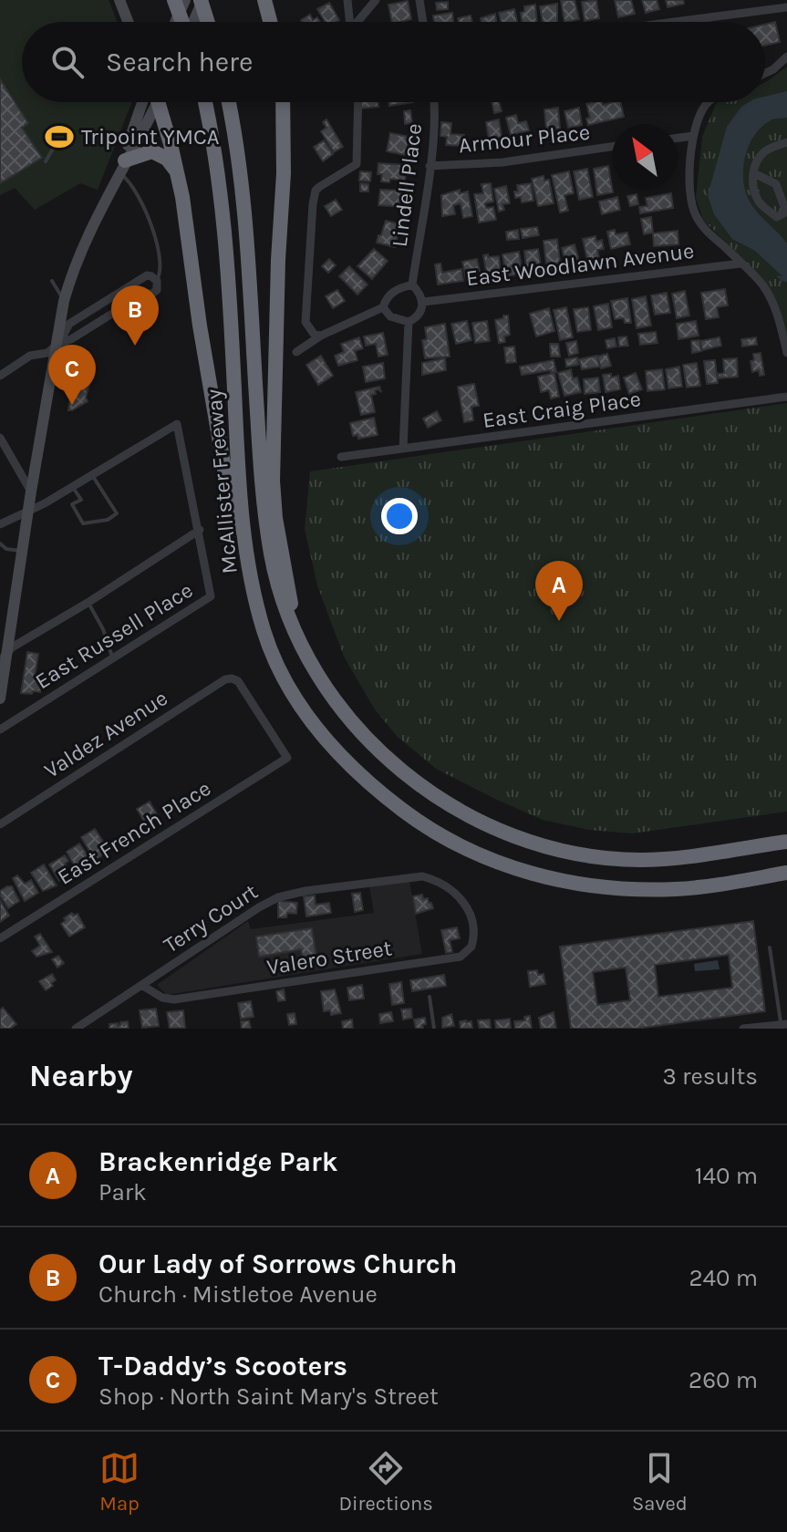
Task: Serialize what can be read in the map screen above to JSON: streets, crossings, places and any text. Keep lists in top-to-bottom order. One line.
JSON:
{"streets":{"highway":["McAllister Freeway"],"street":["Armour Place","Lindell Place","East Woodlawn Avenue","East Craig Place","East Russell Place","Valdez Avenue","East French Place","Terry Court","Valero Street"]},"crossings":[["Armour Place","Lindell Place"],["Lindell Place","East Woodlawn Avenue"],["Valdez Avenue","East French Place"],["Terry Court","Valero Street"]],"places":{"sports":["Tripoint YMCA"]},"north":"top left","page":{"search":"Search here","pins":["B","C","A"],"heading":["Nearby","3 results"],"list":[{"mark":"A","name":"Brackenridge Park","note":"Park","value":"140 m"},{"mark":"B","name":"Our Lady of Sorrows Church","note":"Church · Mistletoe Avenue","value":"240 m"},{"mark":"C","name":"T-Daddy’s Scooters","note":"Shop · North Saint Mary's Street","value":"260 m"}],"nav":["Map","Directions","Saved"]}}
